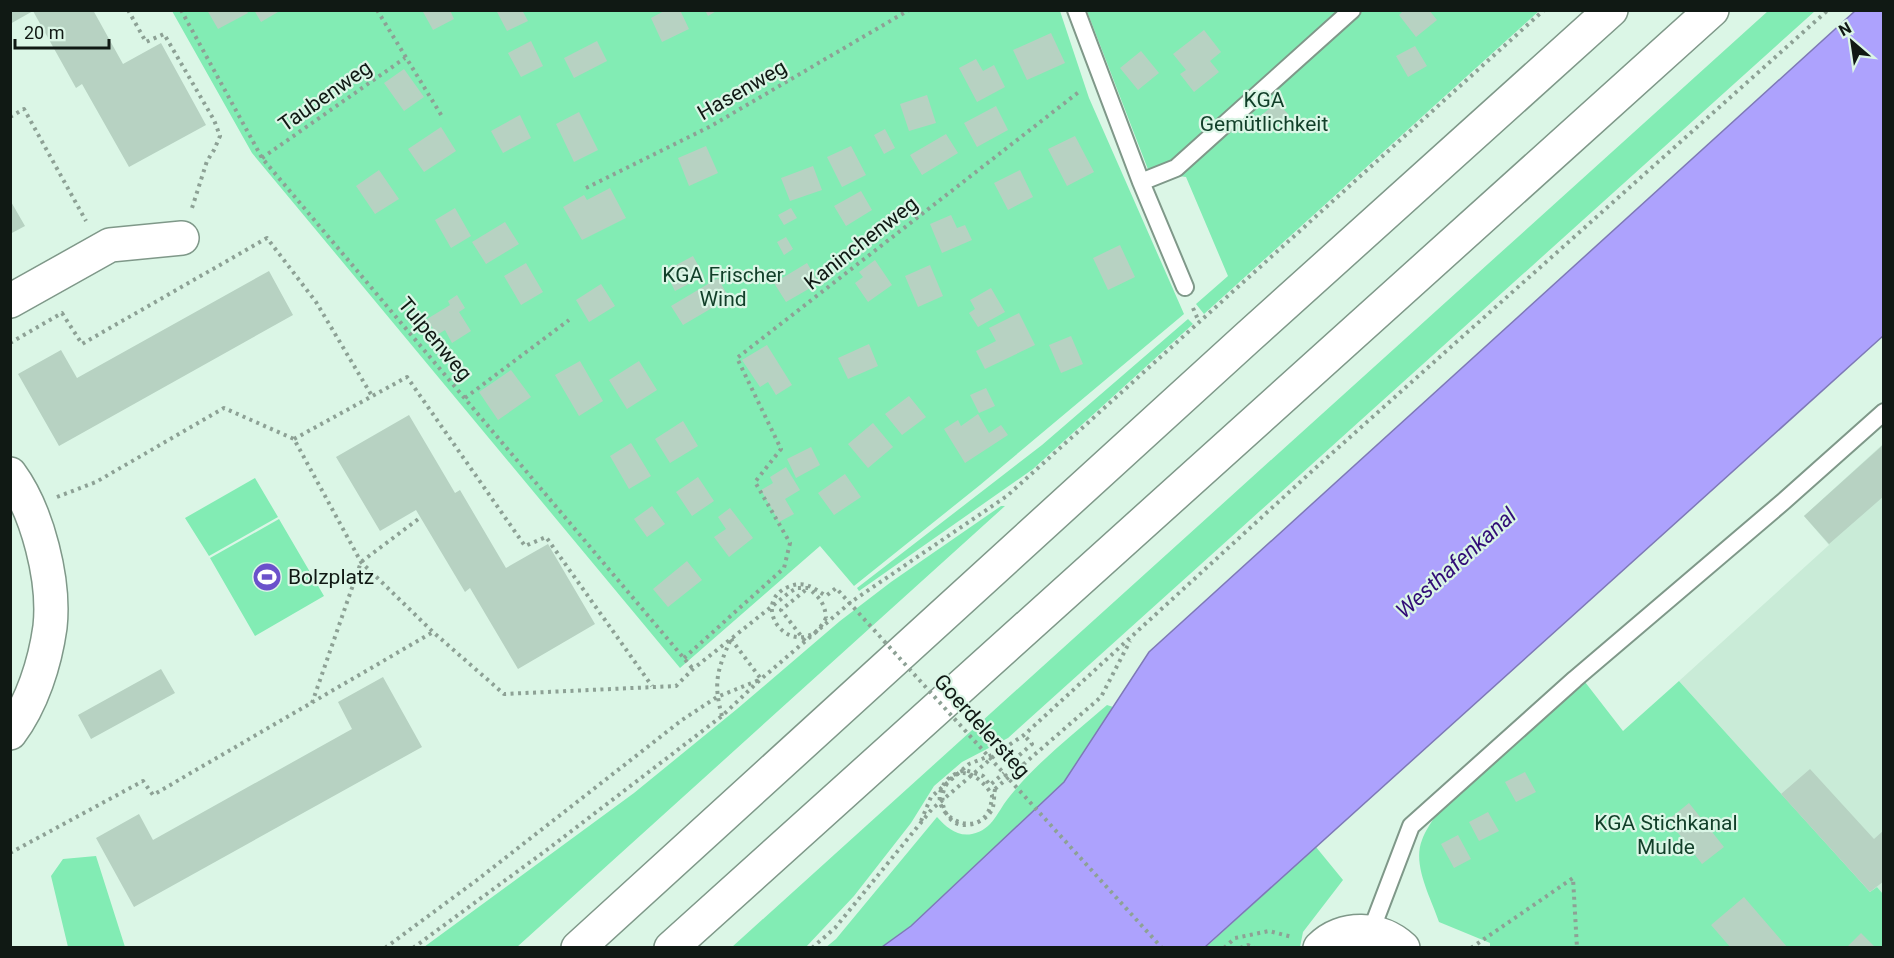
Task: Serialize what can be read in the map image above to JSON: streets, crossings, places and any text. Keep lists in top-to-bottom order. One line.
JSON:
{"streets":{"path":["Hasenweg","Taubenweg","Kaninchenweg","Tulpenweg","Goerdelersteg"]},"crossings":[["Taubenweg","Tulpenweg"],["Kaninchenweg","Tulpenweg"]],"water":["Westhafenkanal"],"parks":["KGA Gemütlichkeit","KGA Frischer Wind","KGA Stichkanal Mulde"],"places":{"sports":["Bolzplatz"]},"scale_bar":"20 m","north":"top left"}
